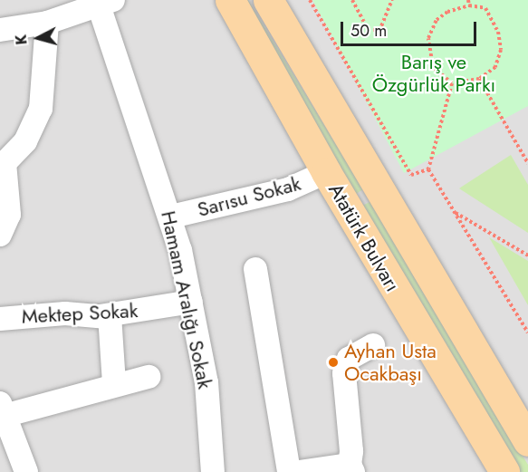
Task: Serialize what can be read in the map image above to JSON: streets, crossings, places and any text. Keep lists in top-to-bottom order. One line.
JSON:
{"streets":{"main road":["Atatürk Bulvarı"],"street":["Sarısu Sokak","Hamam Aralığı Sokak","Mektep Sokak"]},"crossings":[["Sarısu Sokak","Atatürk Bulvarı"],["Sarısu Sokak","Hamam Aralığı Sokak"],["Hamam Aralığı Sokak","Mektep Sokak"]],"parks":["Barış ve Özgürlük Parkı"],"places":["Ayhan Usta Ocakbaşı"],"scale_bar":"50 m","north":"left"}
